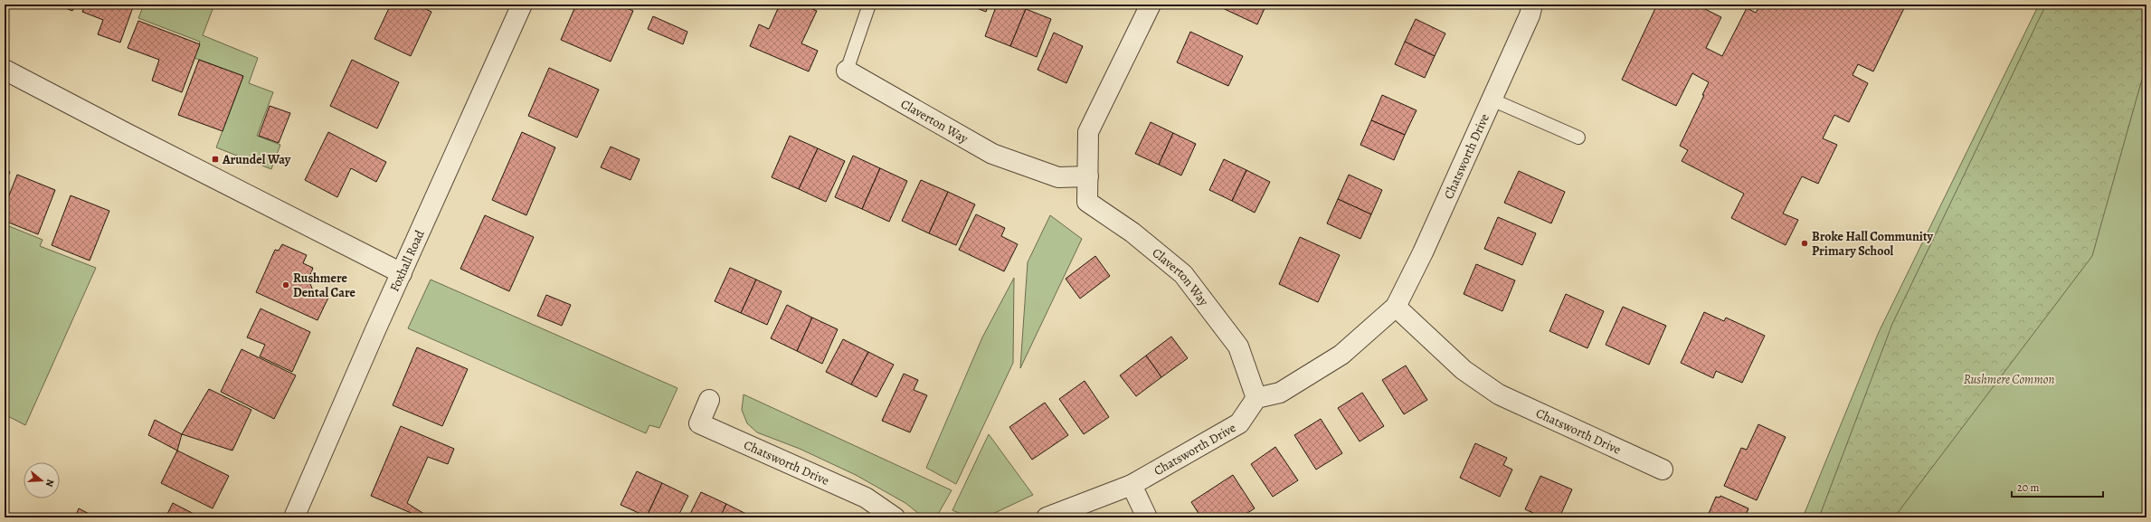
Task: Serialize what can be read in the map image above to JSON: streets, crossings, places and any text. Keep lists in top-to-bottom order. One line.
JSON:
{"streets":{"street":["Claverton Way","Chatsworth Drive","Foxhall Road"]},"crossings":[["Claverton Way","Chatsworth Drive"]],"parks":["Rushmere Common"],"places":{"transit":["Arundel Way"],"other":["Broke Hall Community Primary School","Rushmere Dental Care"]},"scale_bar":"20 m","north":"right"}
